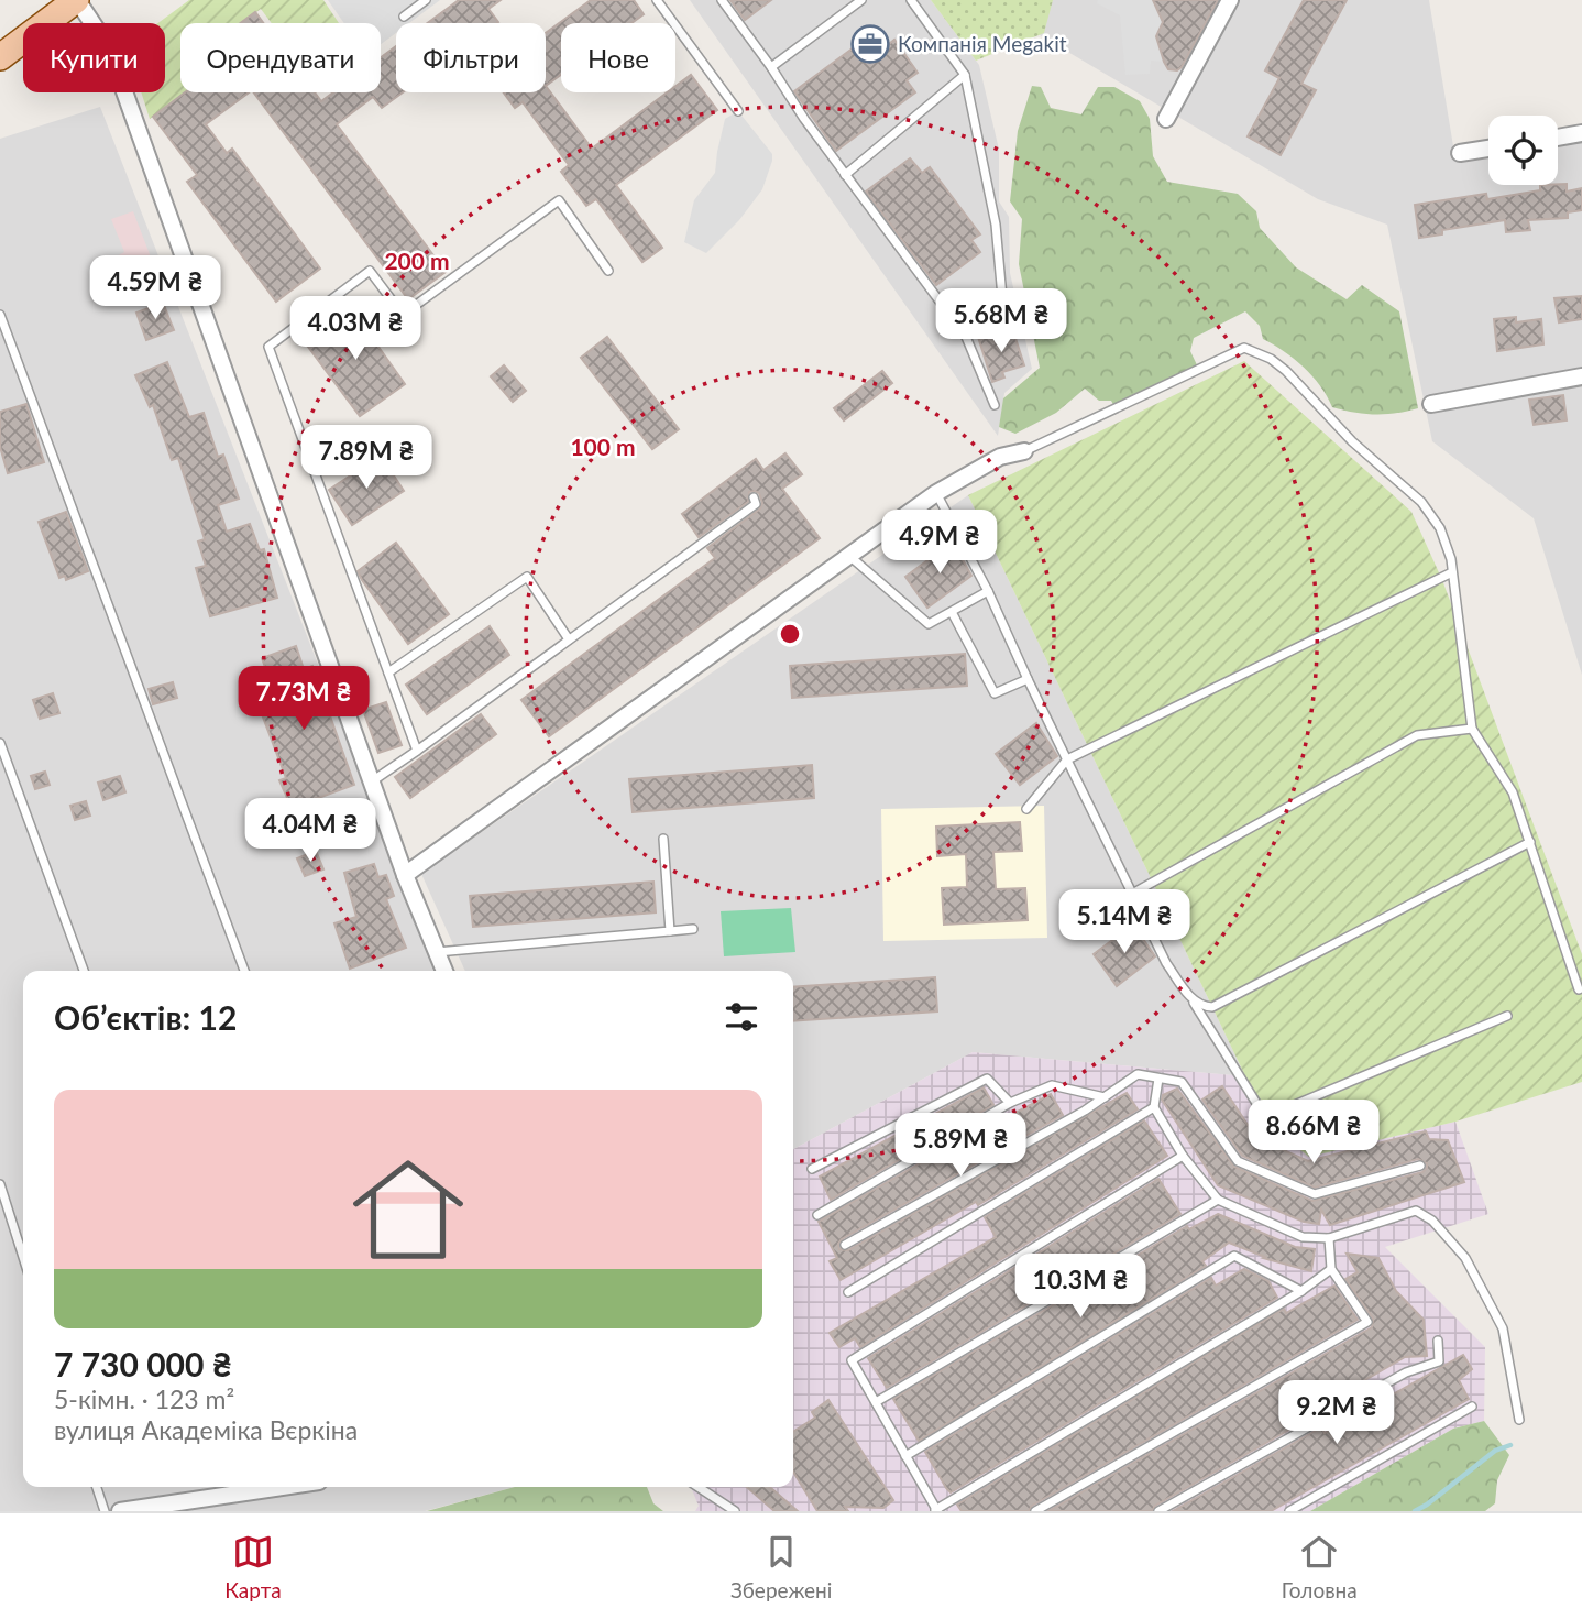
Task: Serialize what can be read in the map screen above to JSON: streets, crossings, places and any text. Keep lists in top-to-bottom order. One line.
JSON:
{"places":{"office":["Компанія Megakit"]},"page":{"chip":["Купити","Орендувати","Фільтри","Нове"],"price":["4.59M ₴","5.68M ₴","4.03M ₴","7.89M ₴","4.9M ₴","7.73M ₴","4.04M ₴","5.14M ₴","8.66M ₴","5.89M ₴","10.3M ₴","9.2M ₴"],"heading":"Об’єктів: 12","list":[{"name":"7 730 000 ₴","note":"5-кімн. · 123 m² · вулиця Академіка Вєркіна"}],"tabs":["Карта","Збережені","Головна"]},"rings":["200 m","100 m"]}
